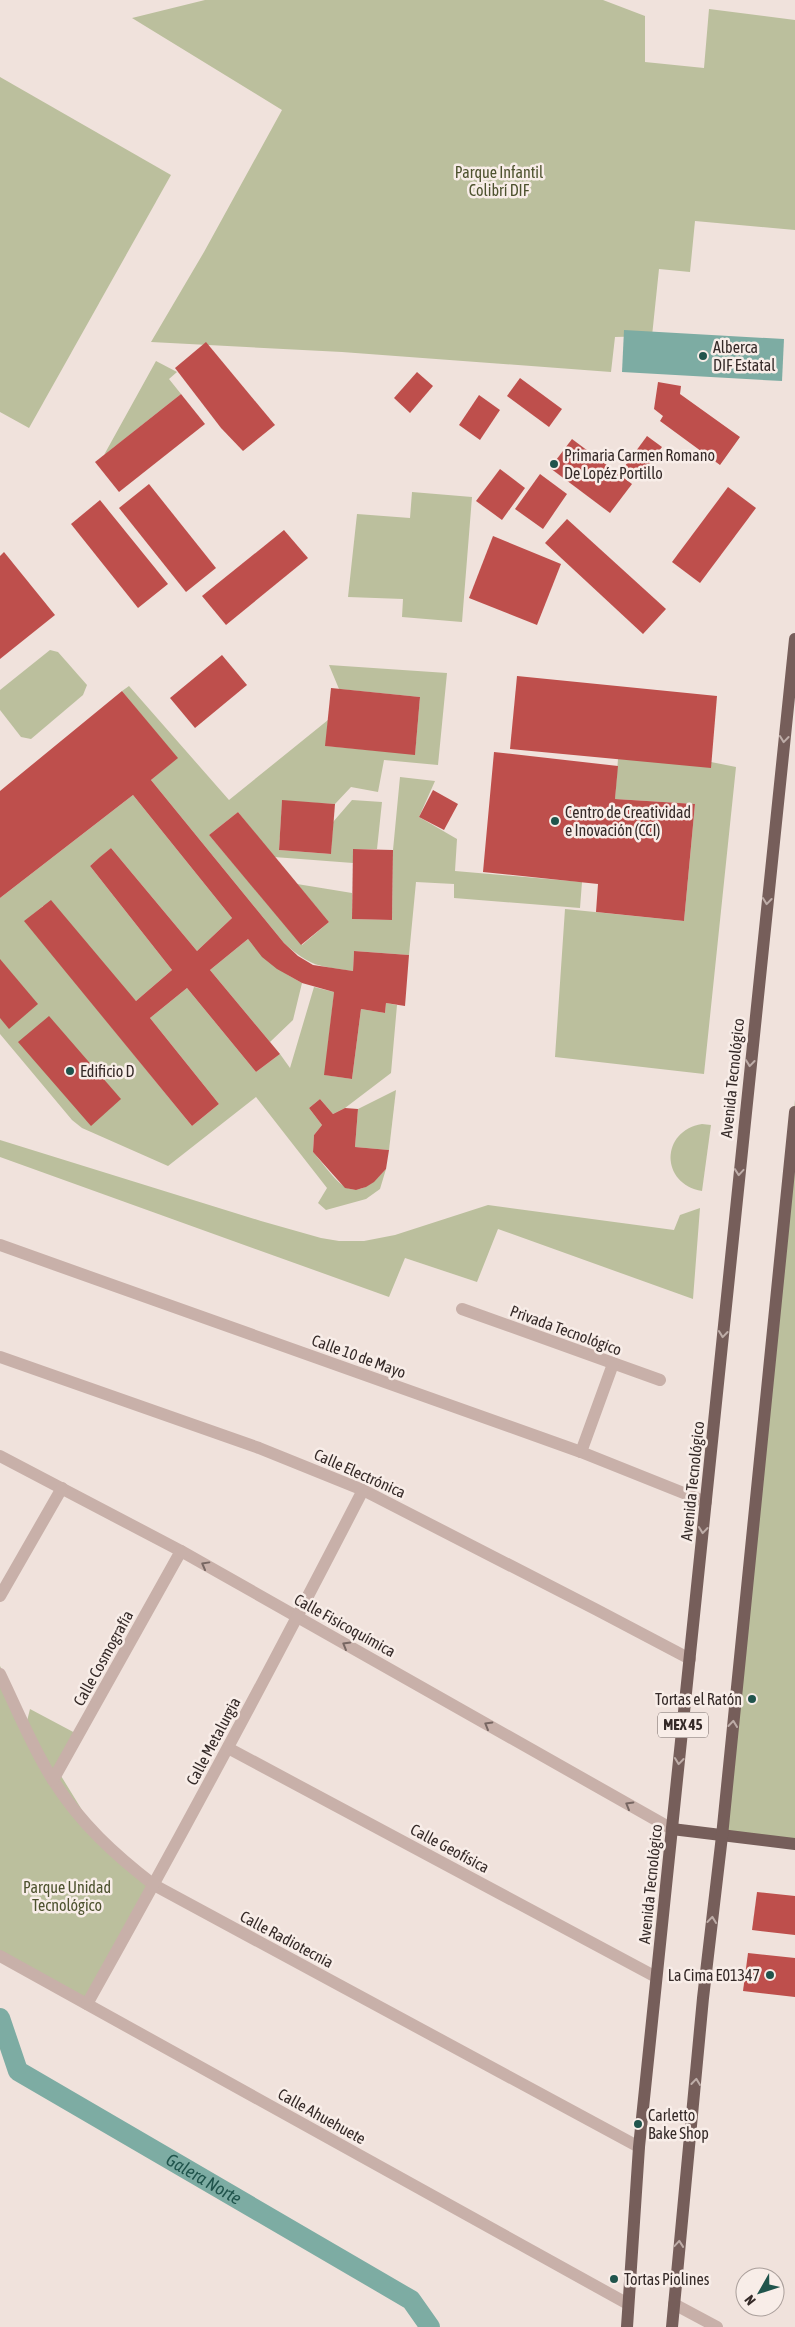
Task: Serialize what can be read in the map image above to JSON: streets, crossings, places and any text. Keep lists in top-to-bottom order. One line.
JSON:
{"streets":{"main road":["Avenida Tecnológico","MEX 45"],"street":["Privada Tecnológico","Calle 10 de Mayo","Calle Electrónica","Calle Fisicoquímica","Calle Cosmografía","Calle Metalurgia","Calle Geofísica","Calle Radiotecnia","Calle Ahuehuete"]},"crossings":[["Avenida Tecnológico","Calle 10 de Mayo"],["Avenida Tecnológico","Calle Electrónica"],["Avenida Tecnológico","Calle Fisicoquímica"],["Avenida Tecnológico","Calle Geofísica"],["Avenida Tecnológico","Calle Radiotecnia"],["Avenida Tecnológico","Calle Ahuehuete"],["Calle Electrónica","Calle Metalurgia"],["Calle Fisicoquímica","Calle Cosmografía"],["Calle Fisicoquímica","Calle Metalurgia"],["Calle Cosmografía","Calle Radiotecnia"],["Calle Metalurgia","Calle Geofísica"],["Calle Metalurgia","Calle Radiotecnia"],["Calle Metalurgia","Calle Ahuehuete"]],"one_way":["Calle Fisicoquímica"],"water":["Galera Norte"],"parks":["Parque Infantil Colibrí DIF","Parque Unidad Tecnológico"],"places":["Alberca DIF Estatal","Primaria Carmen Romano De Lopéz Portillo","Centro de Creatividad e Inovación (CCI)","Edificio D","Tortas el Ratón","La Cima E01347","Carletto Bake Shop","Tortas Piolines"],"north":"bottom left"}
